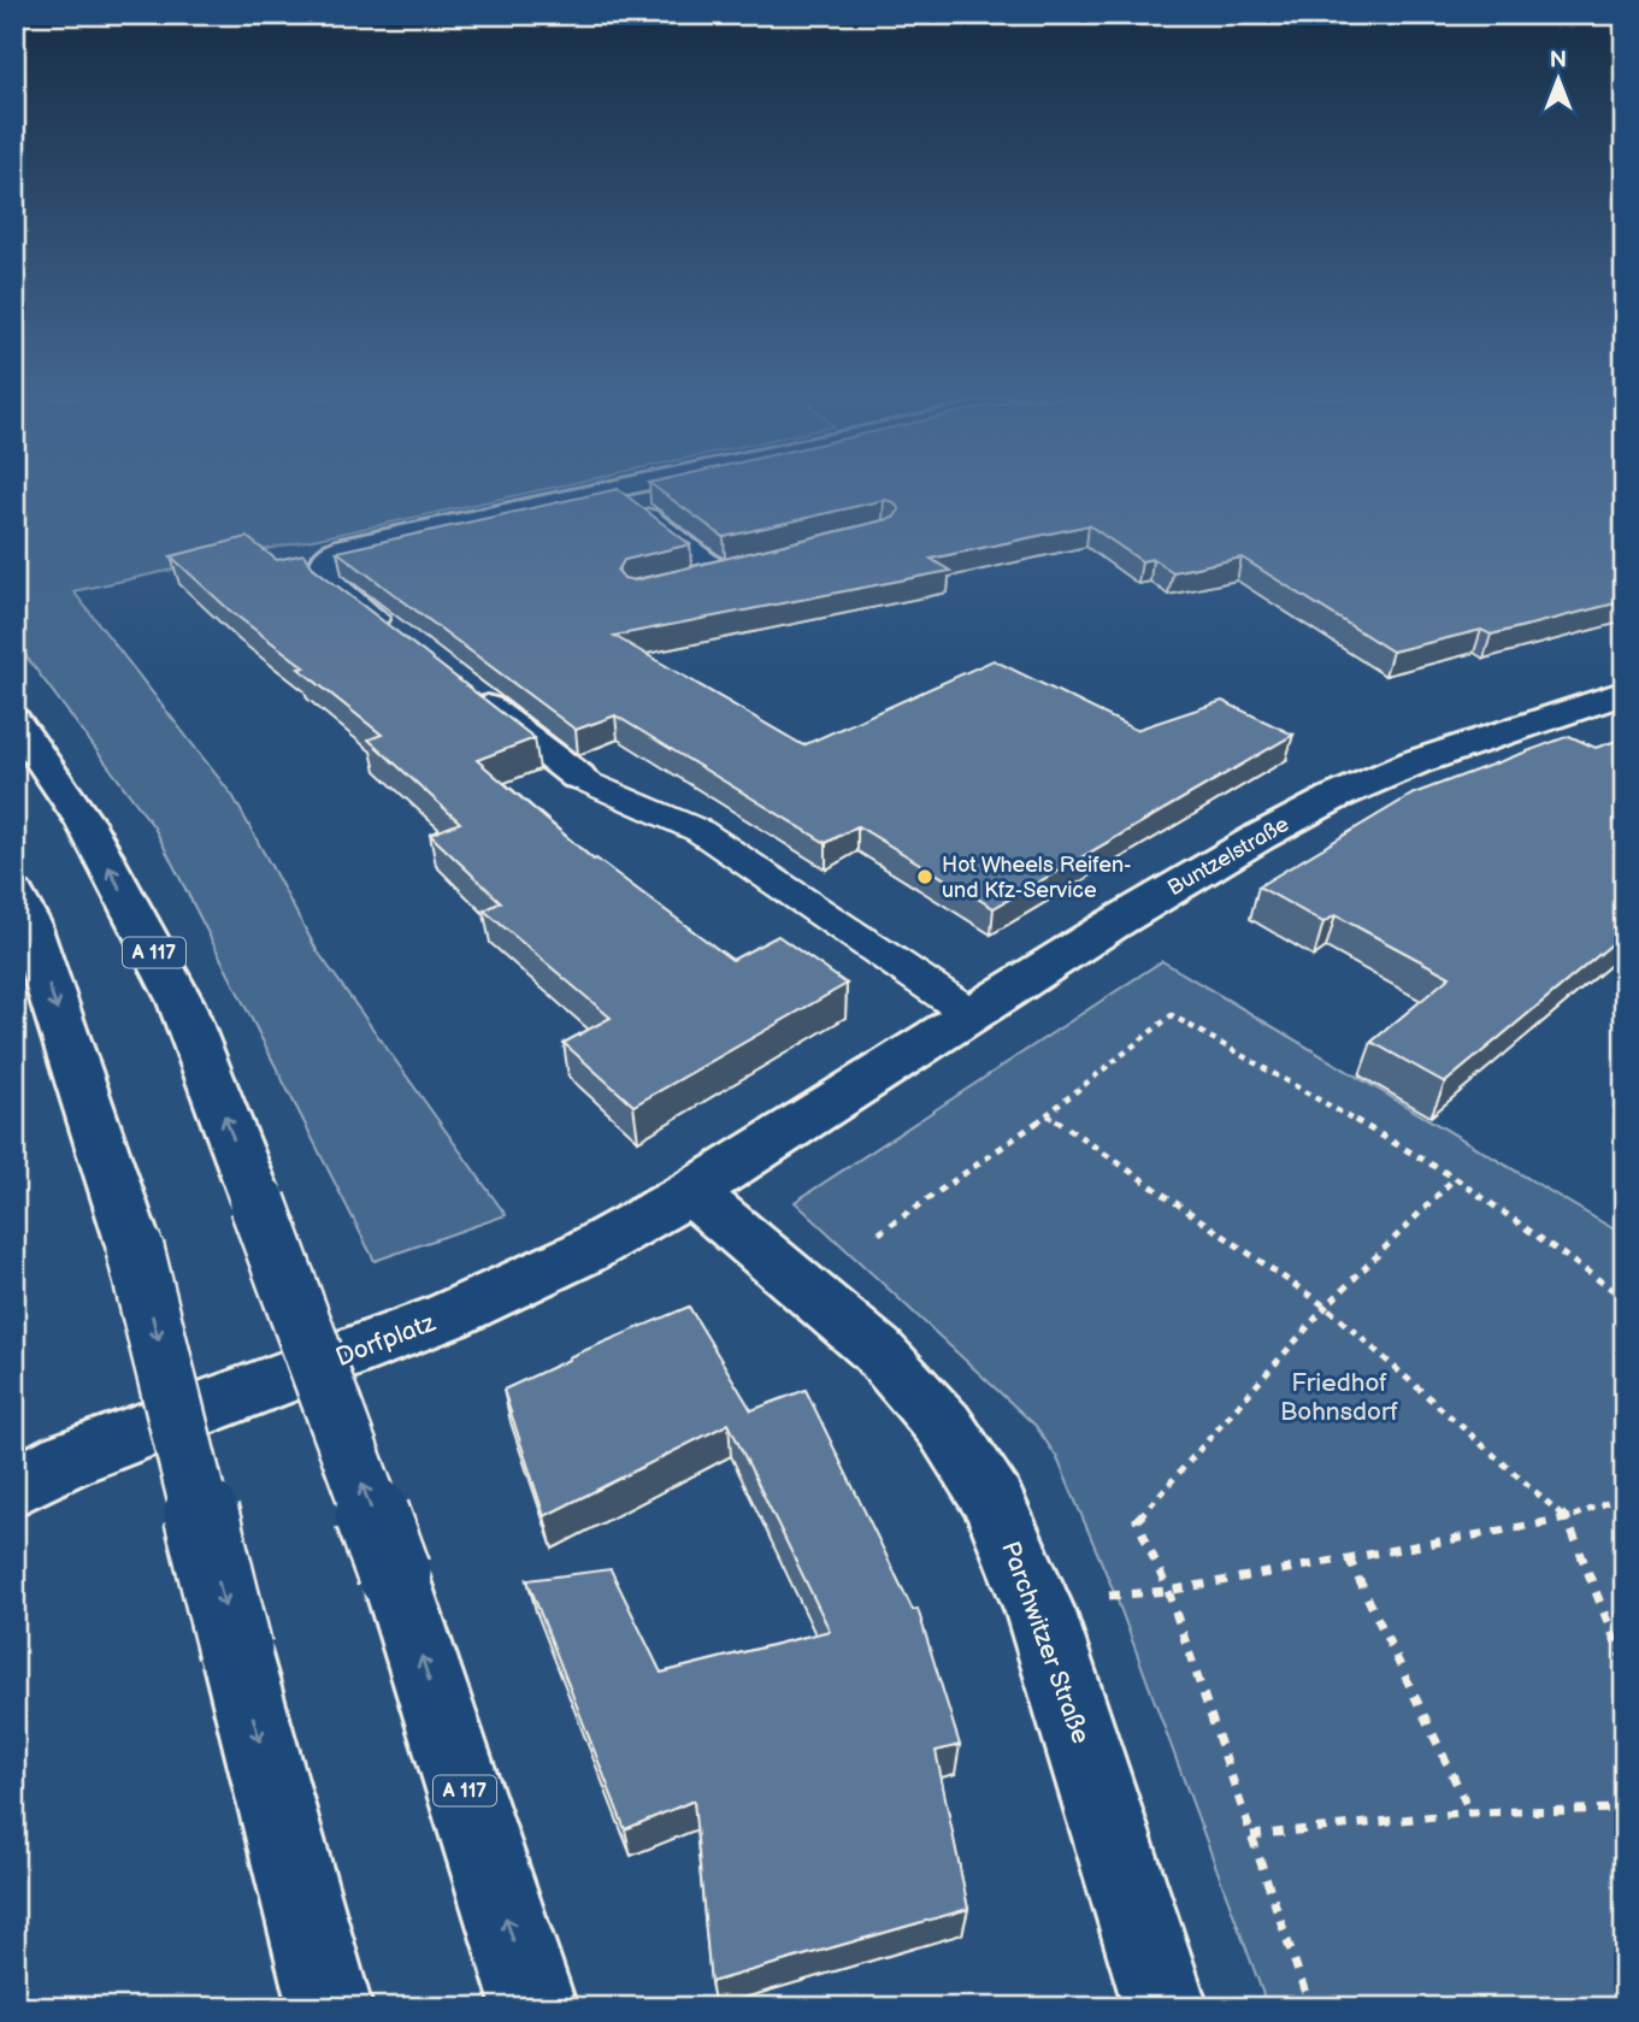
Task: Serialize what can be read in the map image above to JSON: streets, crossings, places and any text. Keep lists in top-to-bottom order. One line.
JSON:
{"streets":{"main road":["Buntzelstraße","A 117","Dorfplatz","Parchwitzer Straße"]},"crossings":[["Buntzelstraße","Dorfplatz"],["Buntzelstraße","Parchwitzer Straße"],["Dorfplatz","Parchwitzer Straße"]],"parks":["Friedhof Bohnsdorf"],"places":["Hot Wheels Reifen- und Kfz-Service"],"north":"top"}
